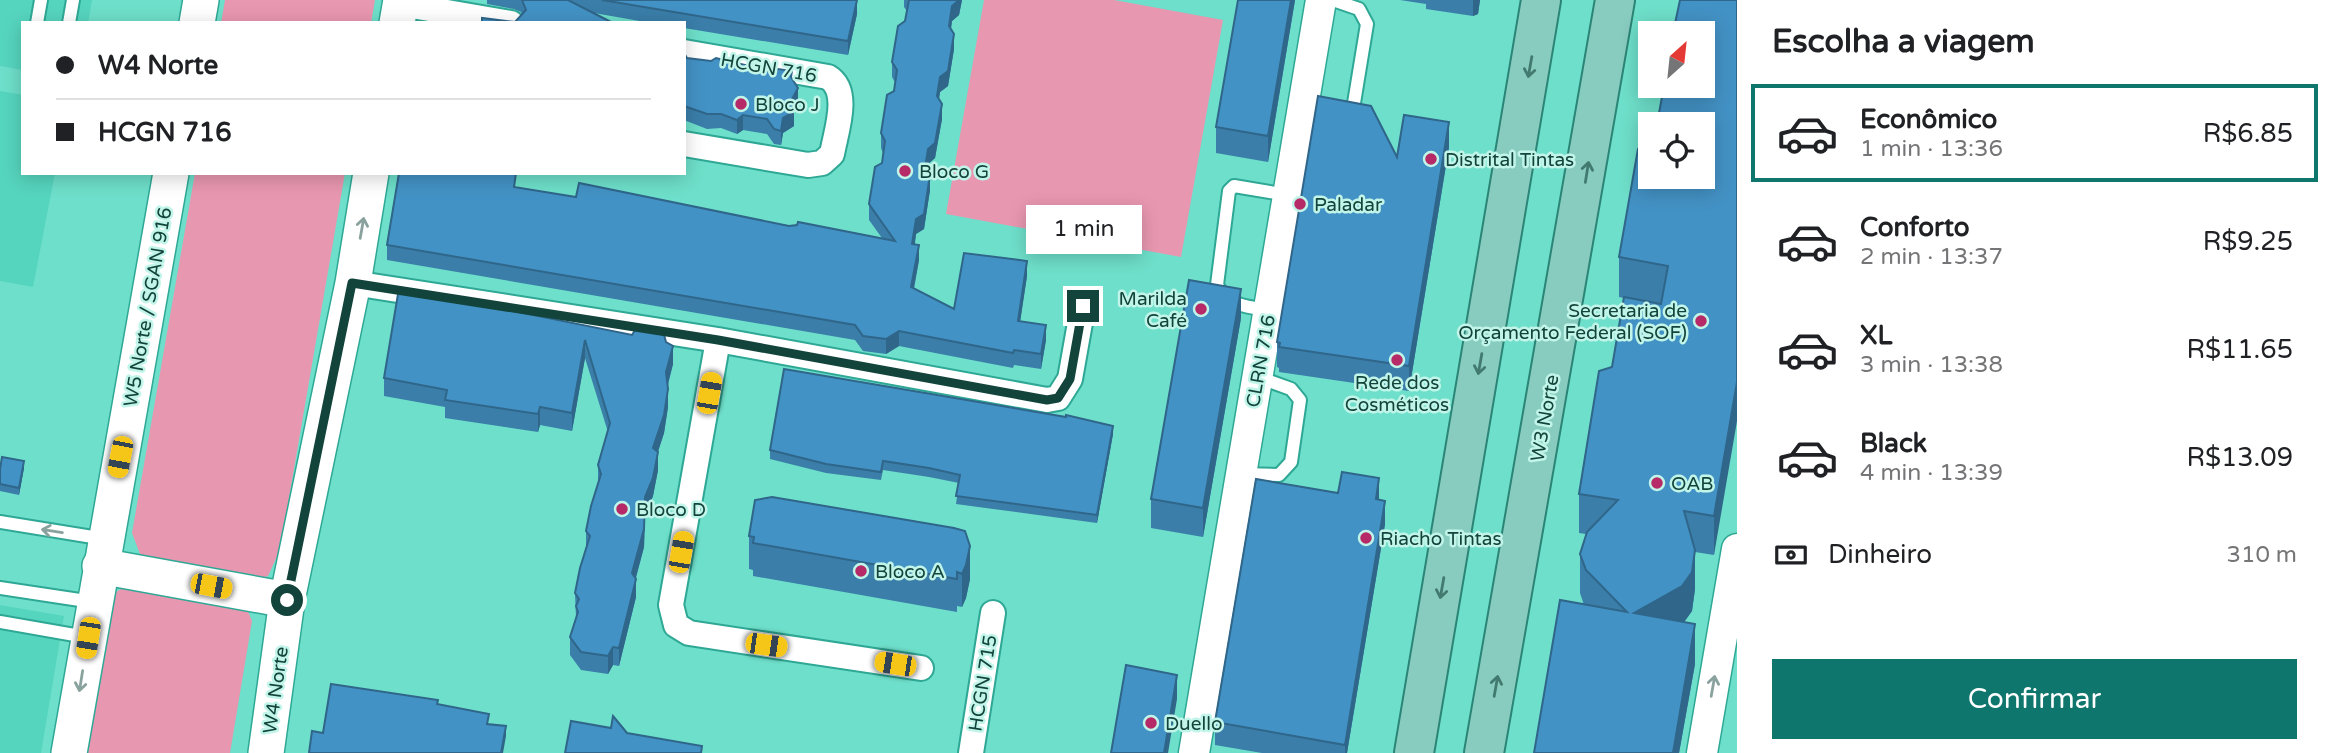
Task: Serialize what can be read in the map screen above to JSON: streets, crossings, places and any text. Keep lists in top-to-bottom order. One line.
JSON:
{"streets":{"main road":["W5 Norte / SGAN 916","W3 Norte","W4 Norte"],"street":["HCGN 716","CLRN 716","HCGN 715"]},"places":["Bloco J","Distrital Tintas","Bloco G","Paladar","Marilda Café","Secretaria de Orçamento Federal (SOF)","Rede dos Cosméticos","OAB","Bloco D","Riacho Tintas","Bloco A","Duello"],"north":"top right","page":{"heading":"Escolha a viagem","banner":["W4 Norte","HCGN 716"],"list":[{"name":"Econômico","note":"1 min · 13:36","value":"R$6.85"},{"name":"Conforto","note":"2 min · 13:37","value":"R$9.25"},{"name":"XL","note":"3 min · 13:38","value":"R$11.65"},{"name":"Black","note":"4 min · 13:39","value":"R$13.09"}],"bubble":"1 min","pay":["Dinheiro","310 m"],"buttons":"Confirmar"}}
